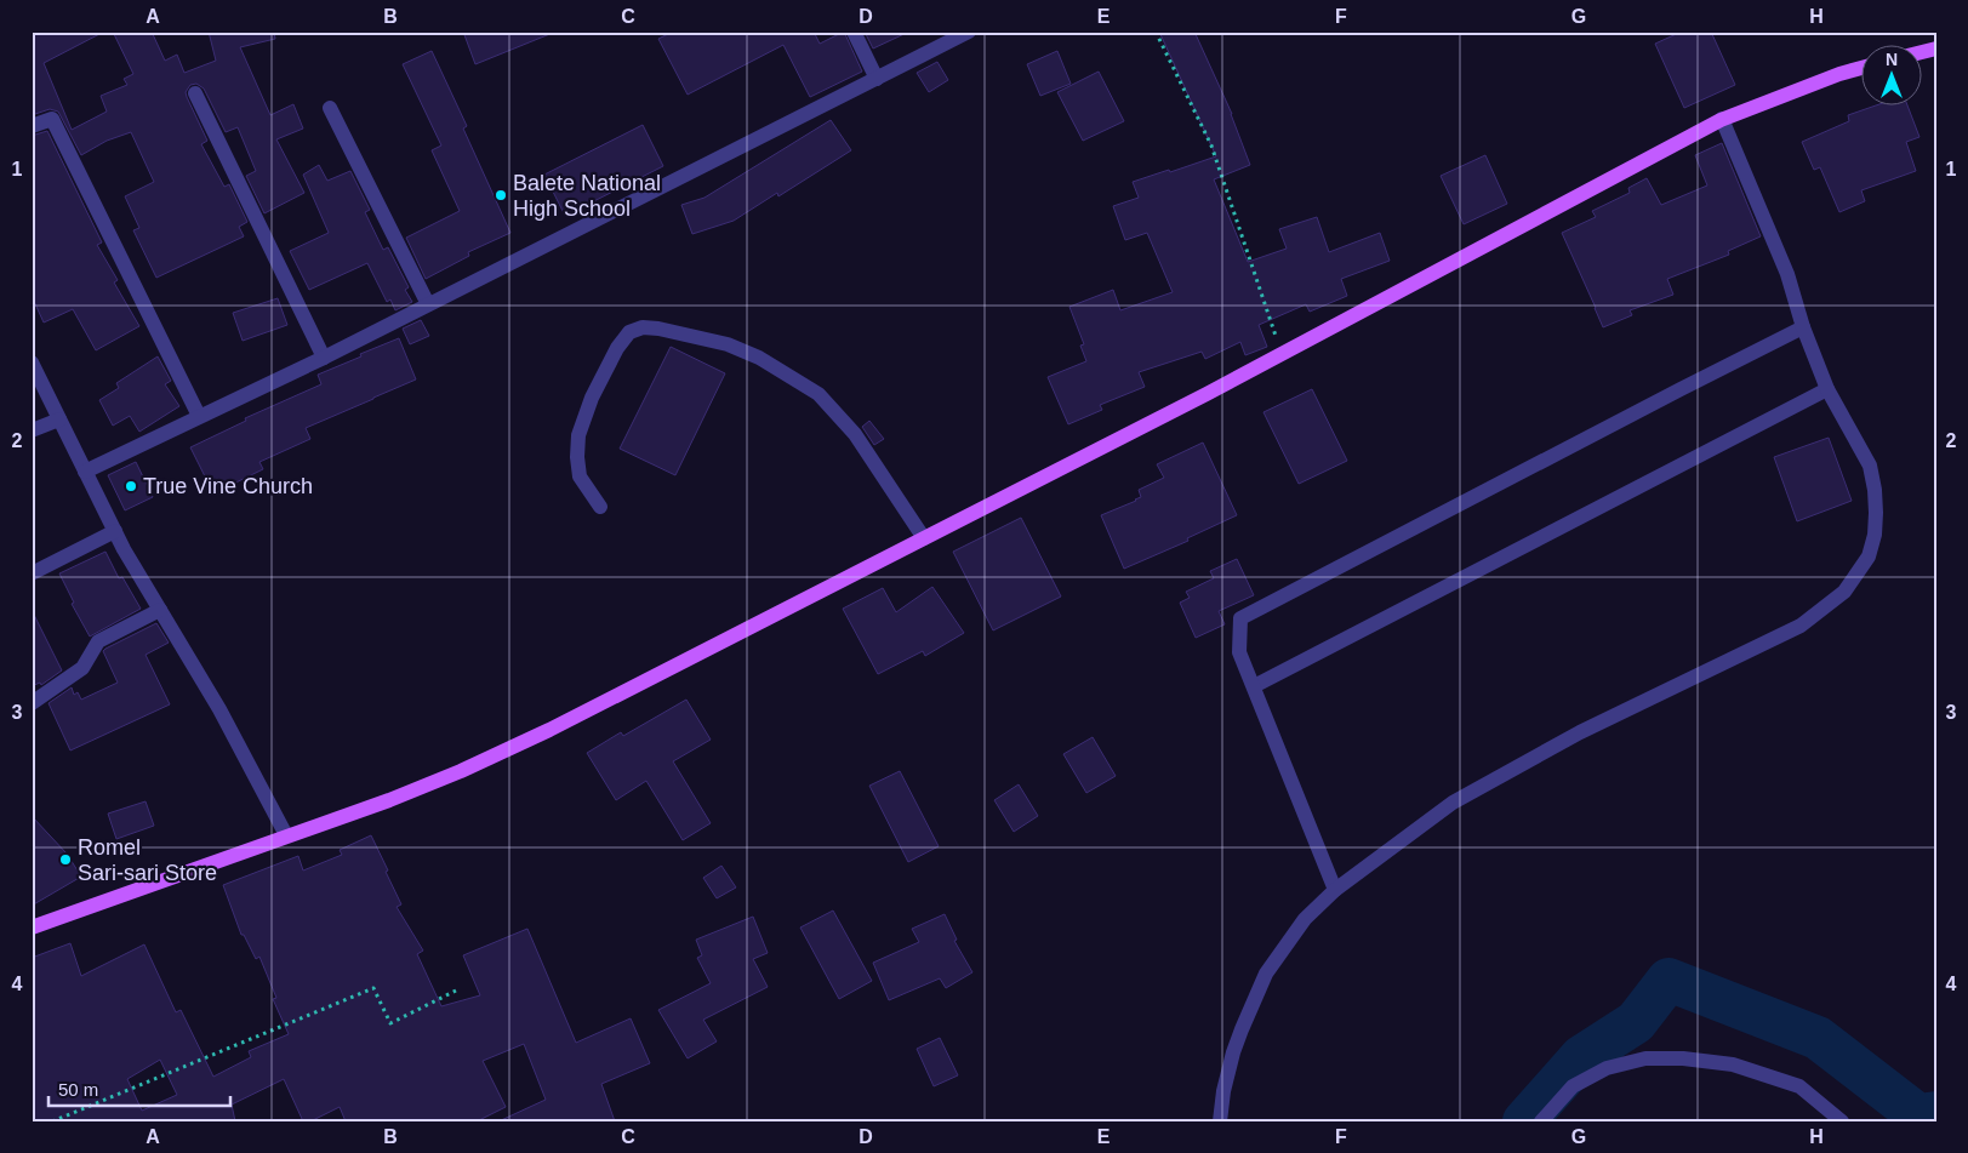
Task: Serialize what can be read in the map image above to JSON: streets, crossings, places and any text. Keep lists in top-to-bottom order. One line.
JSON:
{"places":["Balete National High School","True Vine Church","Romel Sari-sari Store"],"scale_bar":"50 m","north":"top","grid":{"columns":["A","B","C","D","E","F","G","H"],"rows":["1","2","3","4"]}}
